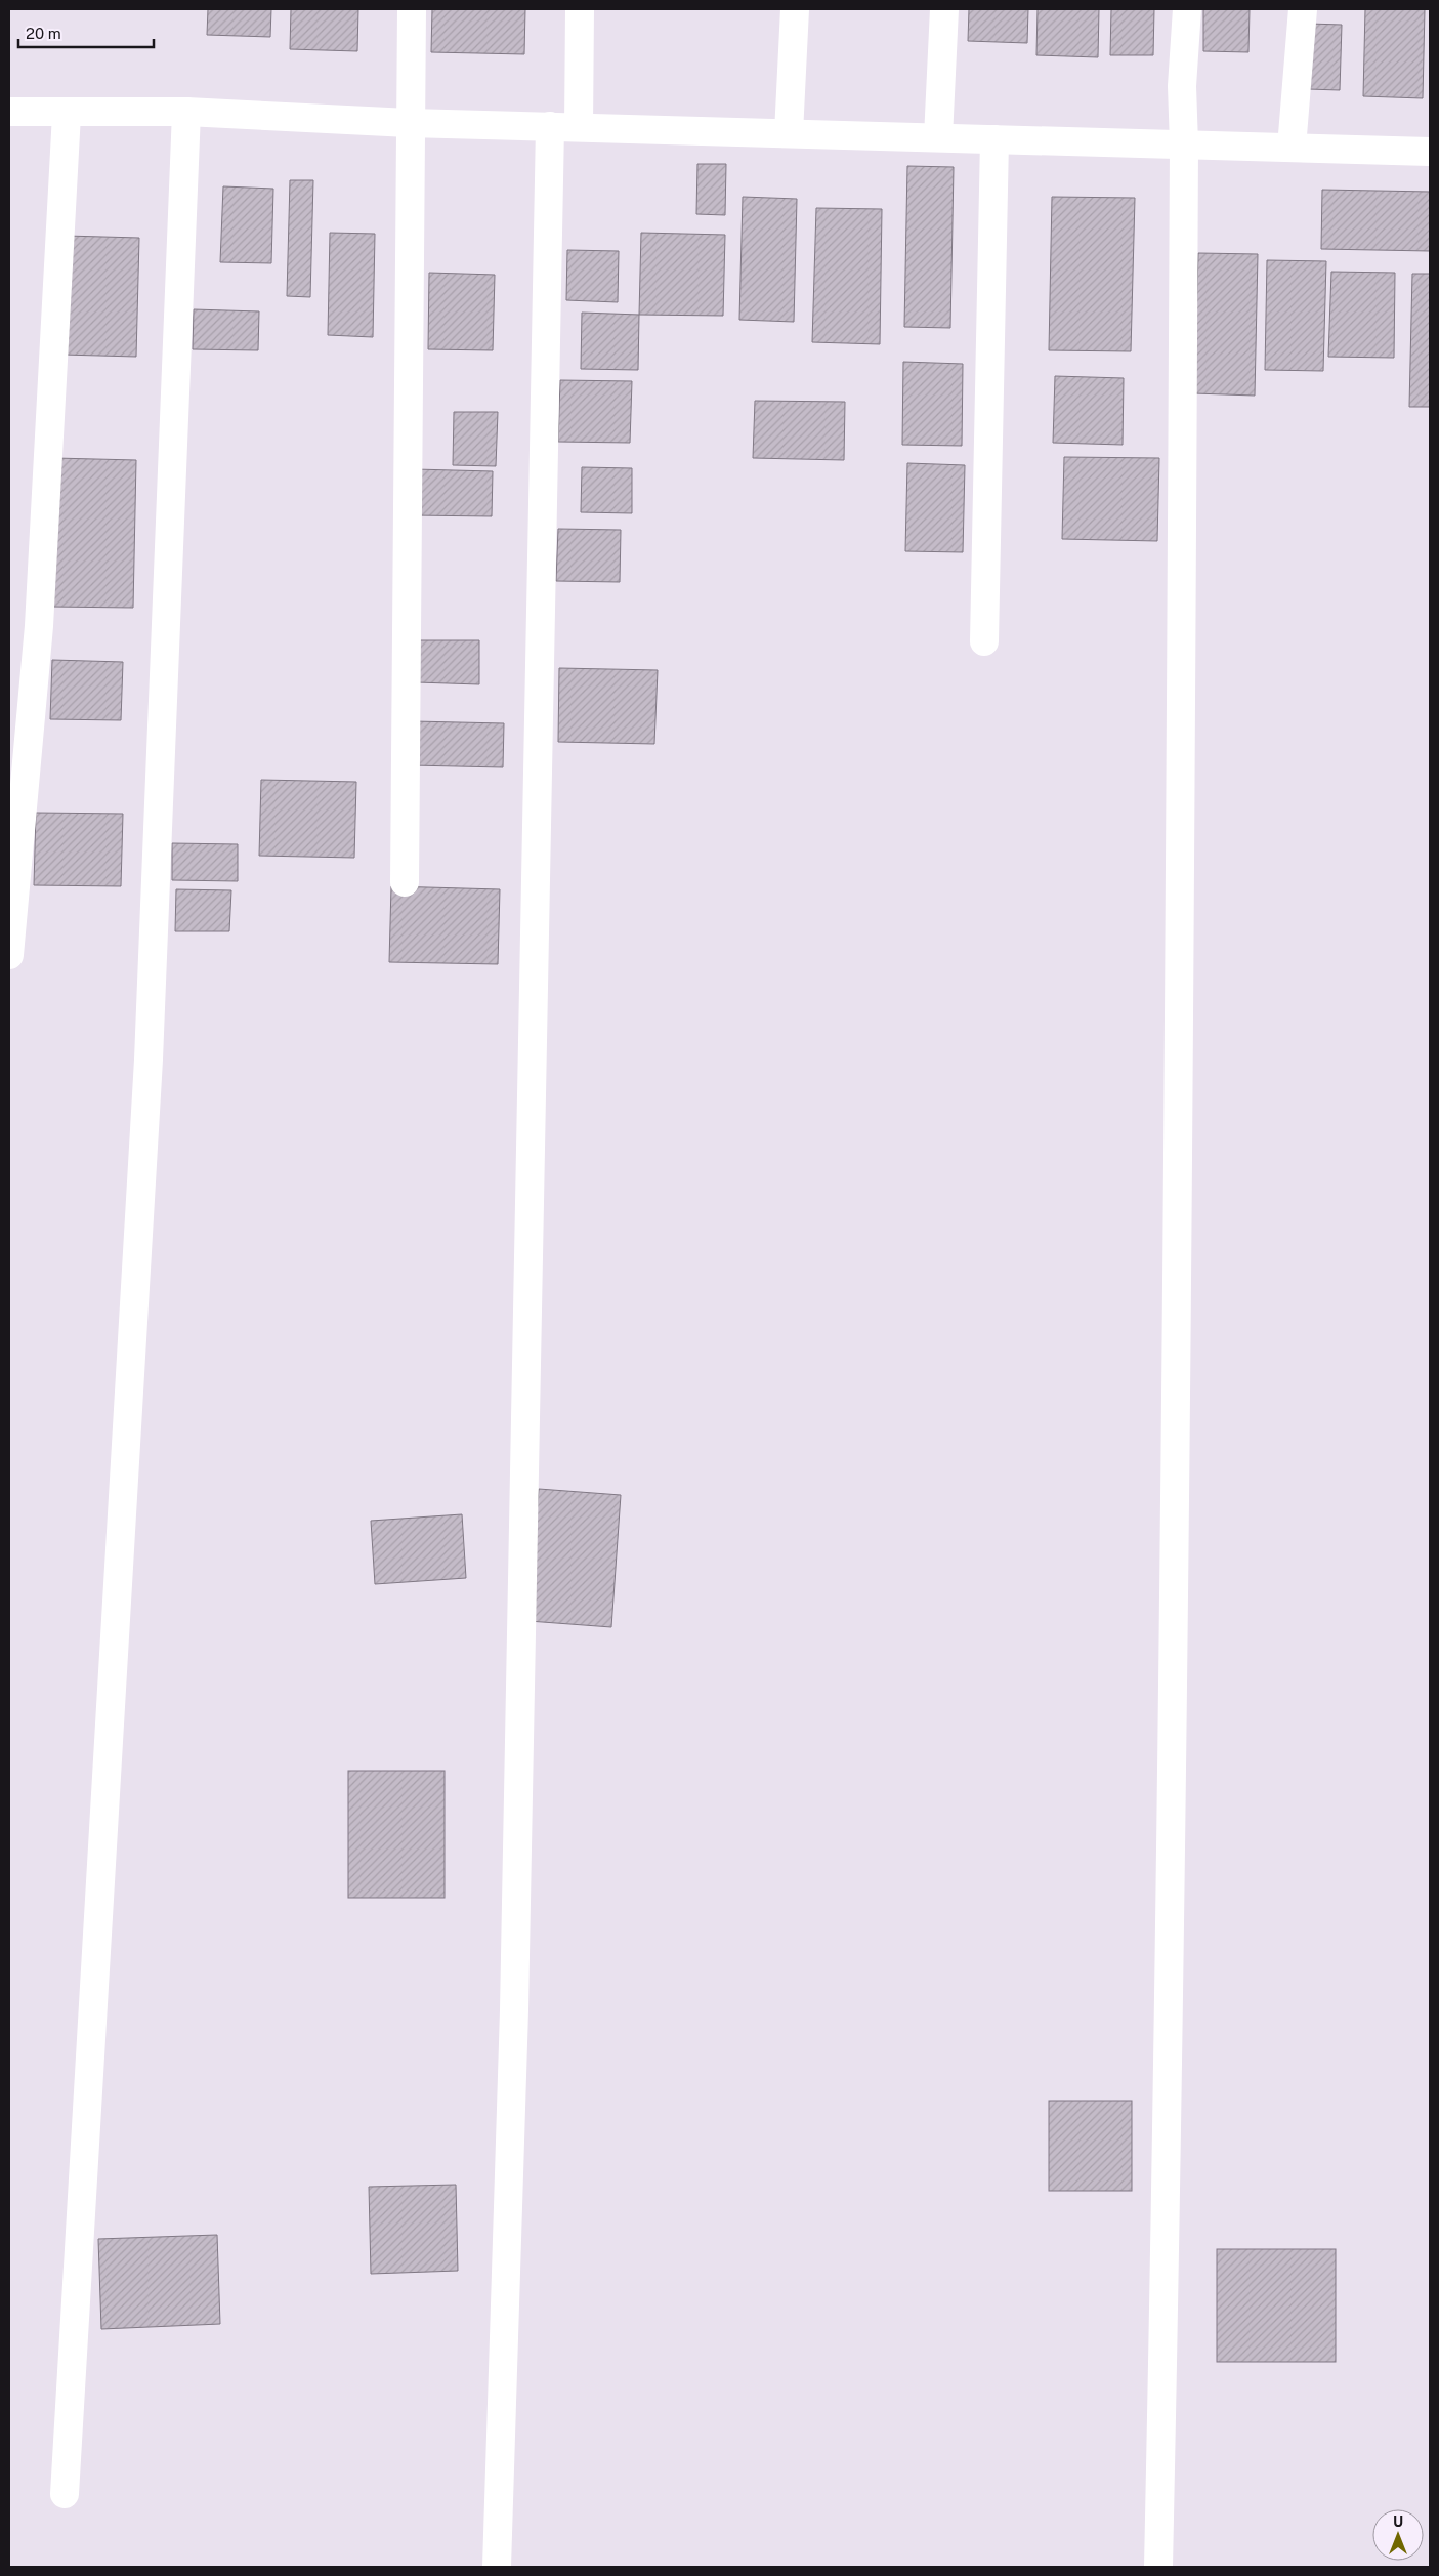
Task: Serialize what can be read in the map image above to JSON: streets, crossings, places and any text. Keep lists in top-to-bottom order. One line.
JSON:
{"scale_bar":"20 m","north":"top"}
